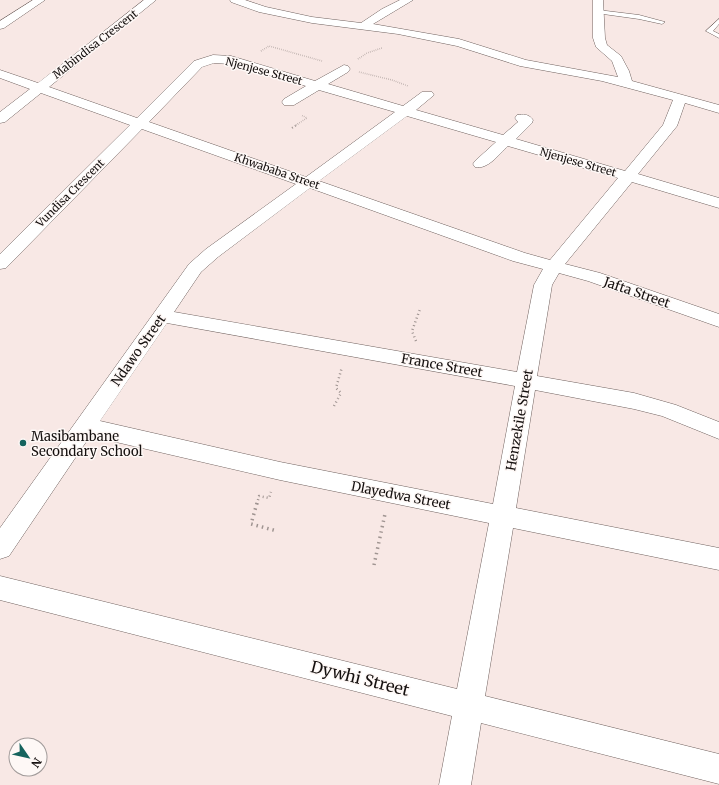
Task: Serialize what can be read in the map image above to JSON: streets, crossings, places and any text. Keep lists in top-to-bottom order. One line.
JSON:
{"streets":{"street":["Mabindisa Crescent","Njenjese Street","Khwababa Street","Vundisa Crescent","Jafta Street","Ndawo Street","France Street","Henzekile Street","Dlayedwa Street","Dywhi Street"]},"crossings":[["Mabindisa Crescent","Khwababa Street"],["Njenjese Street","Khwababa Street"],["Njenjese Street","Vundisa Crescent"],["Njenjese Street","Ndawo Street"],["Njenjese Street","Henzekile Street"],["Khwababa Street","Vundisa Crescent"],["Khwababa Street","Jafta Street"],["Khwababa Street","Ndawo Street"],["Khwababa Street","Henzekile Street"],["Jafta Street","Henzekile Street"],["Ndawo Street","France Street"],["Ndawo Street","Dlayedwa Street"],["France Street","Henzekile Street"],["Henzekile Street","Dlayedwa Street"],["Henzekile Street","Dywhi Street"]],"places":["Masibambane Secondary School"],"north":"bottom right"}
